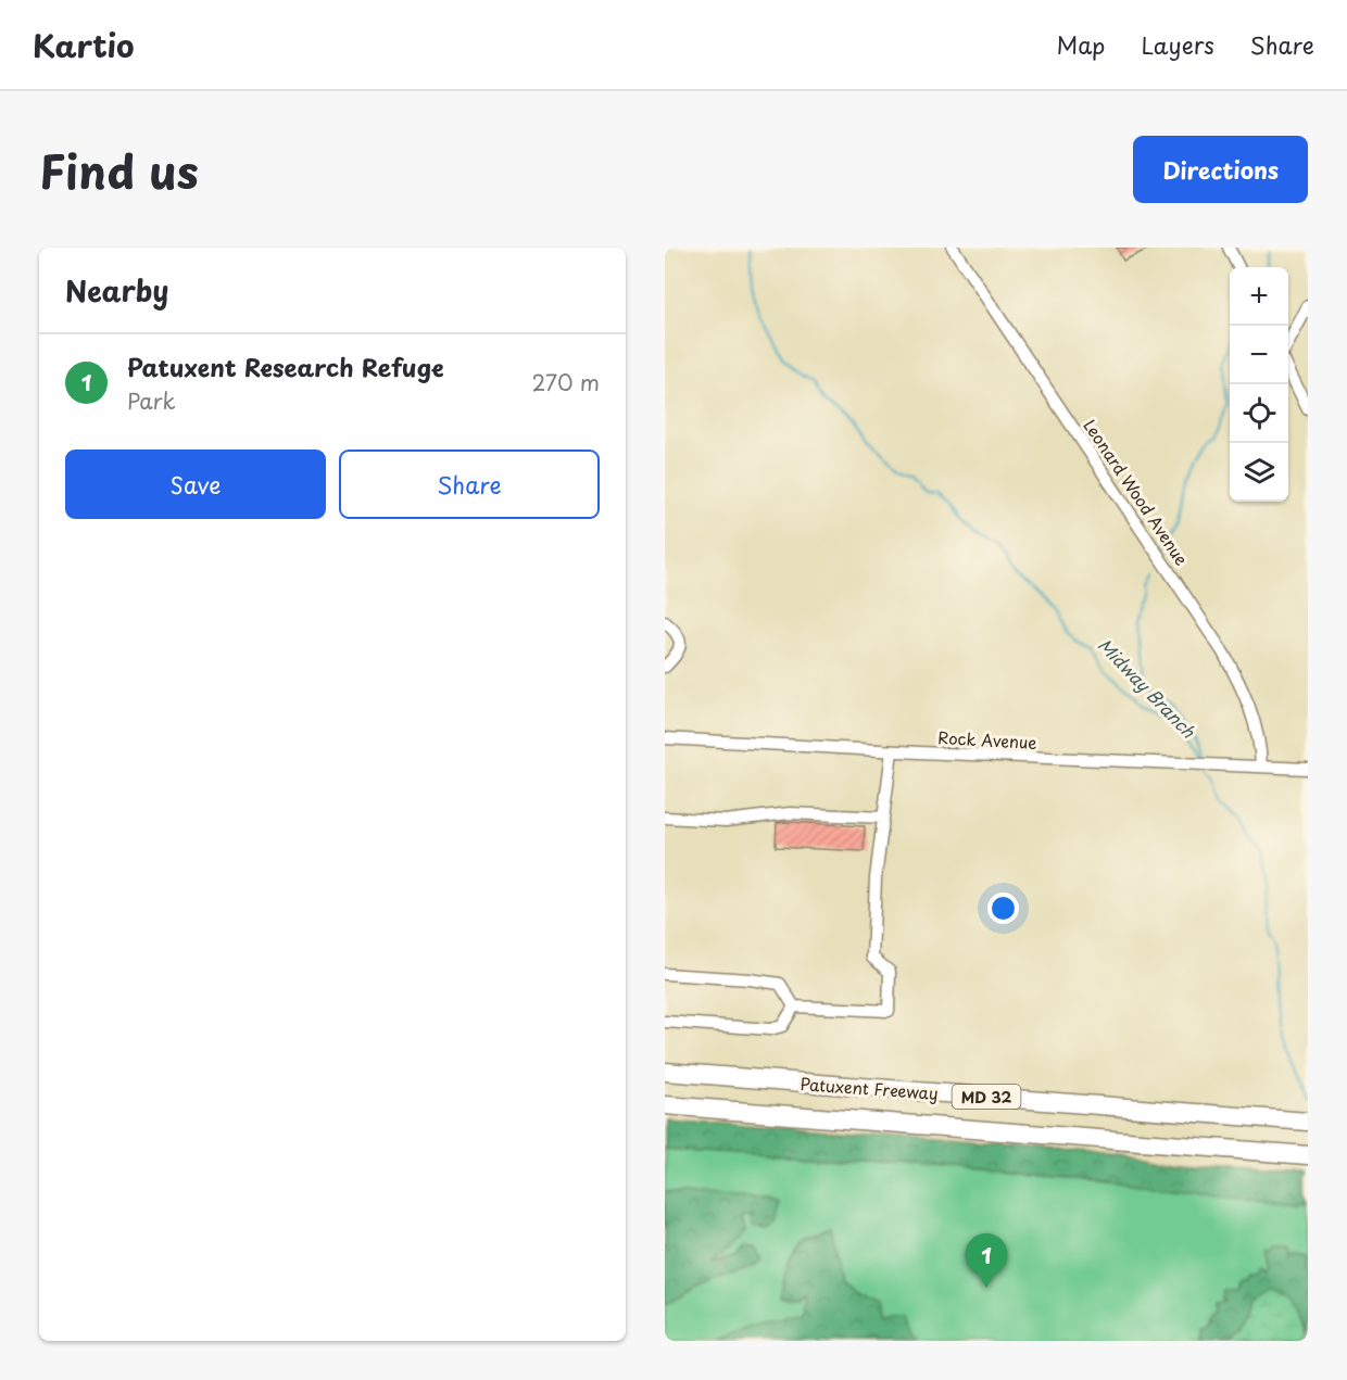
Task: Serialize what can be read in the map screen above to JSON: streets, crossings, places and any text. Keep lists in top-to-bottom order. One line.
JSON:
{"streets":{"highway":["Patuxent Freeway","MD 32"],"street":["Leonard Wood Avenue","Rock Avenue"]},"crossings":[["Leonard Wood Avenue","Rock Avenue"]],"water":["Midway Branch"],"page":{"header":"Kartio","nav":["Map","Layers","Share"],"title":"Find us","buttons":["Directions",["Save","Share"]],"heading":"Nearby","map_buttons":["+","−"],"list":[{"mark":"1","name":"Patuxent Research Refuge","note":"Park","value":"270 m"}],"pins":"1"}}
